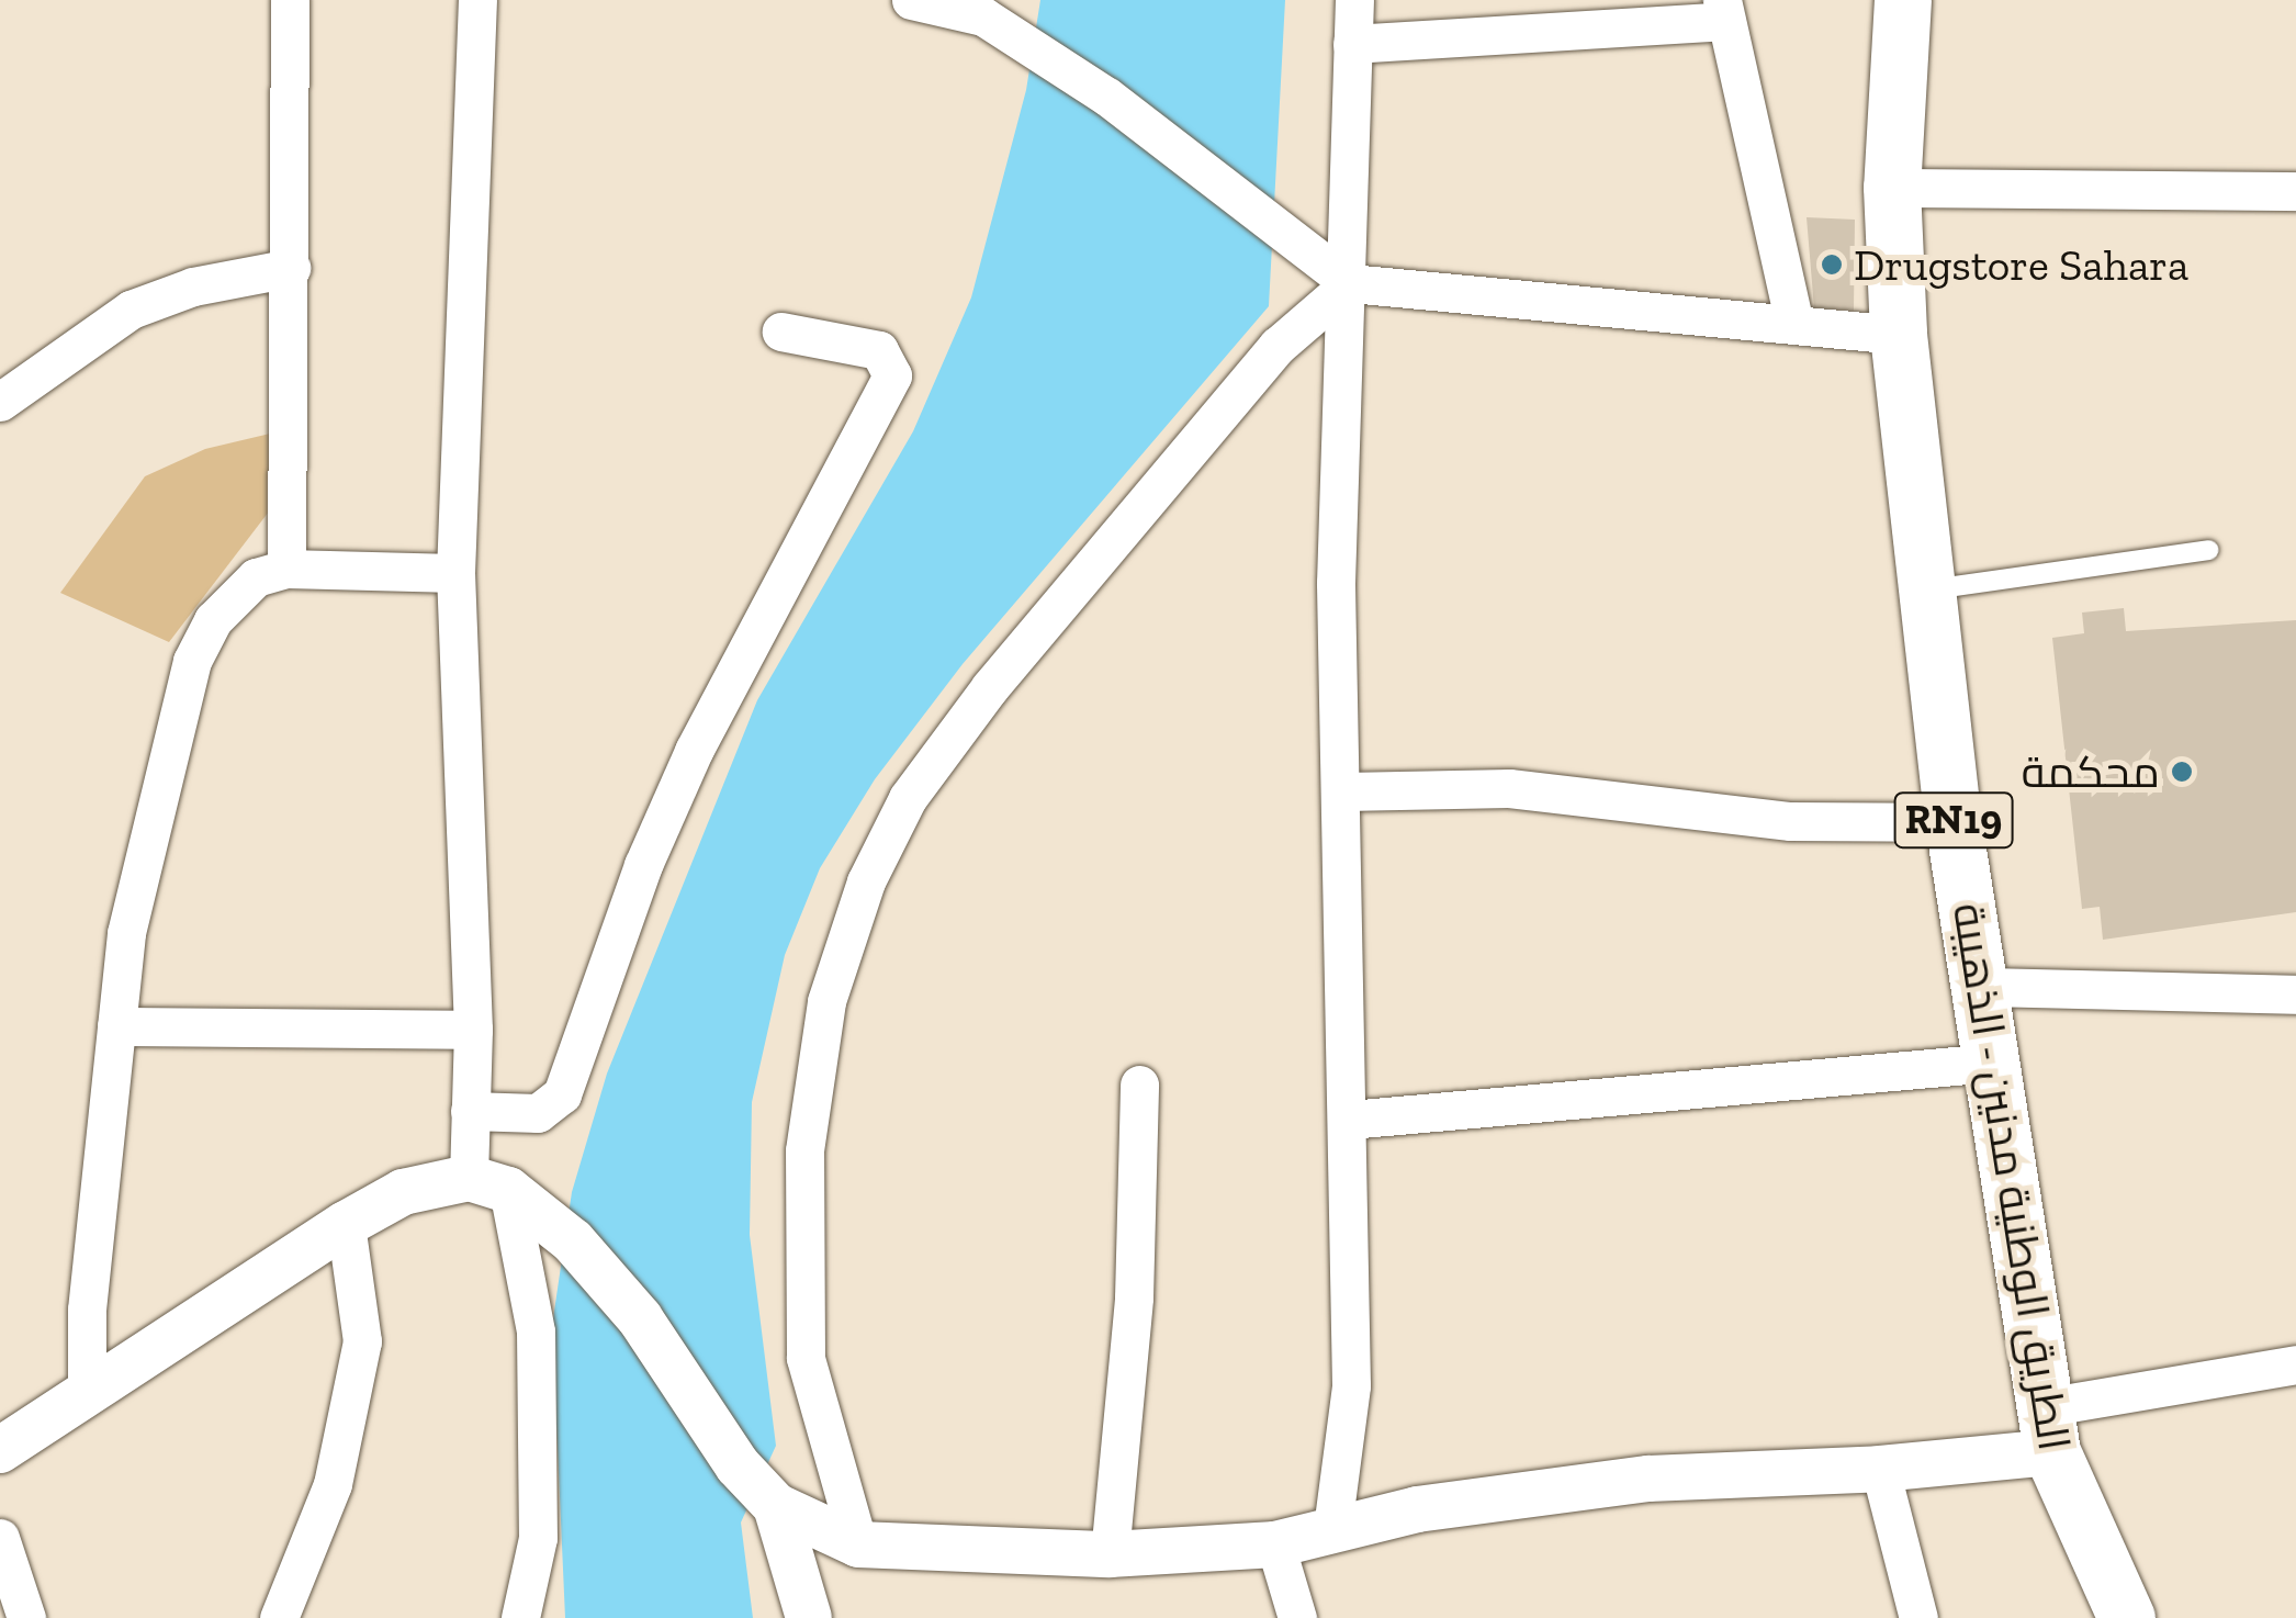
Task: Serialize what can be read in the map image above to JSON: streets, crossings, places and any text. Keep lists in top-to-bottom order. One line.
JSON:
{"streets":{"main road":["RN19","الطريق الوطنية مدنين - الذهيبة"]},"places":["Drugstore Sahara","محكمة"]}
